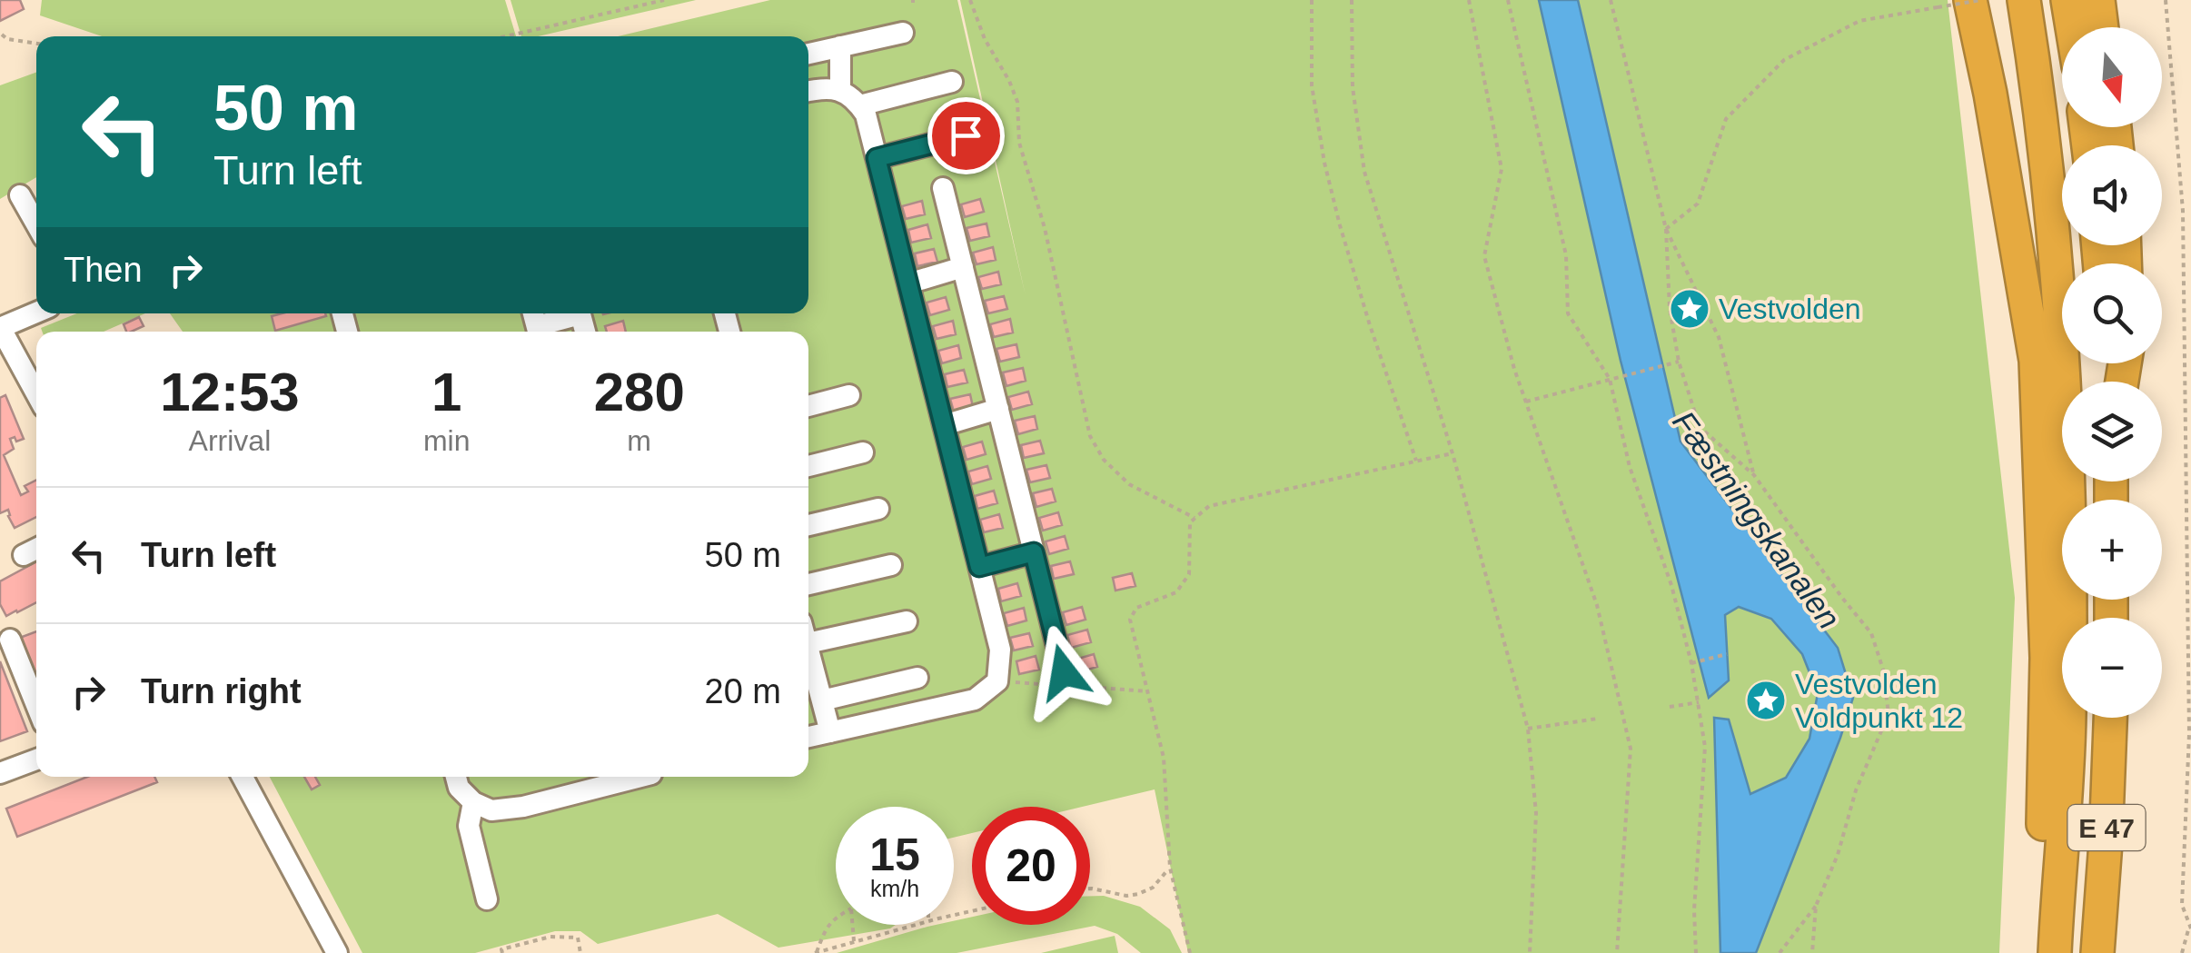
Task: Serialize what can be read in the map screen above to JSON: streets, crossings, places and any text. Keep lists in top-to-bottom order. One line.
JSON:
{"streets":{"highway":["E 47"]},"water":["Fæstningskanalen"],"places":{"place":["Vestvolden","Vestvolden Voldpunkt 12"]},"north":"bottom","page":{"map_buttons":["+","−"],"turn":["50 m","Turn left"],"then":"Then","eta":["12:53","Arrival","1","min","280","m"],"list":[{"name":"Turn left","value":"50 m"},{"name":"Turn right","value":"20 m"}],"speed":"15 km/h","limit":"20"}}
